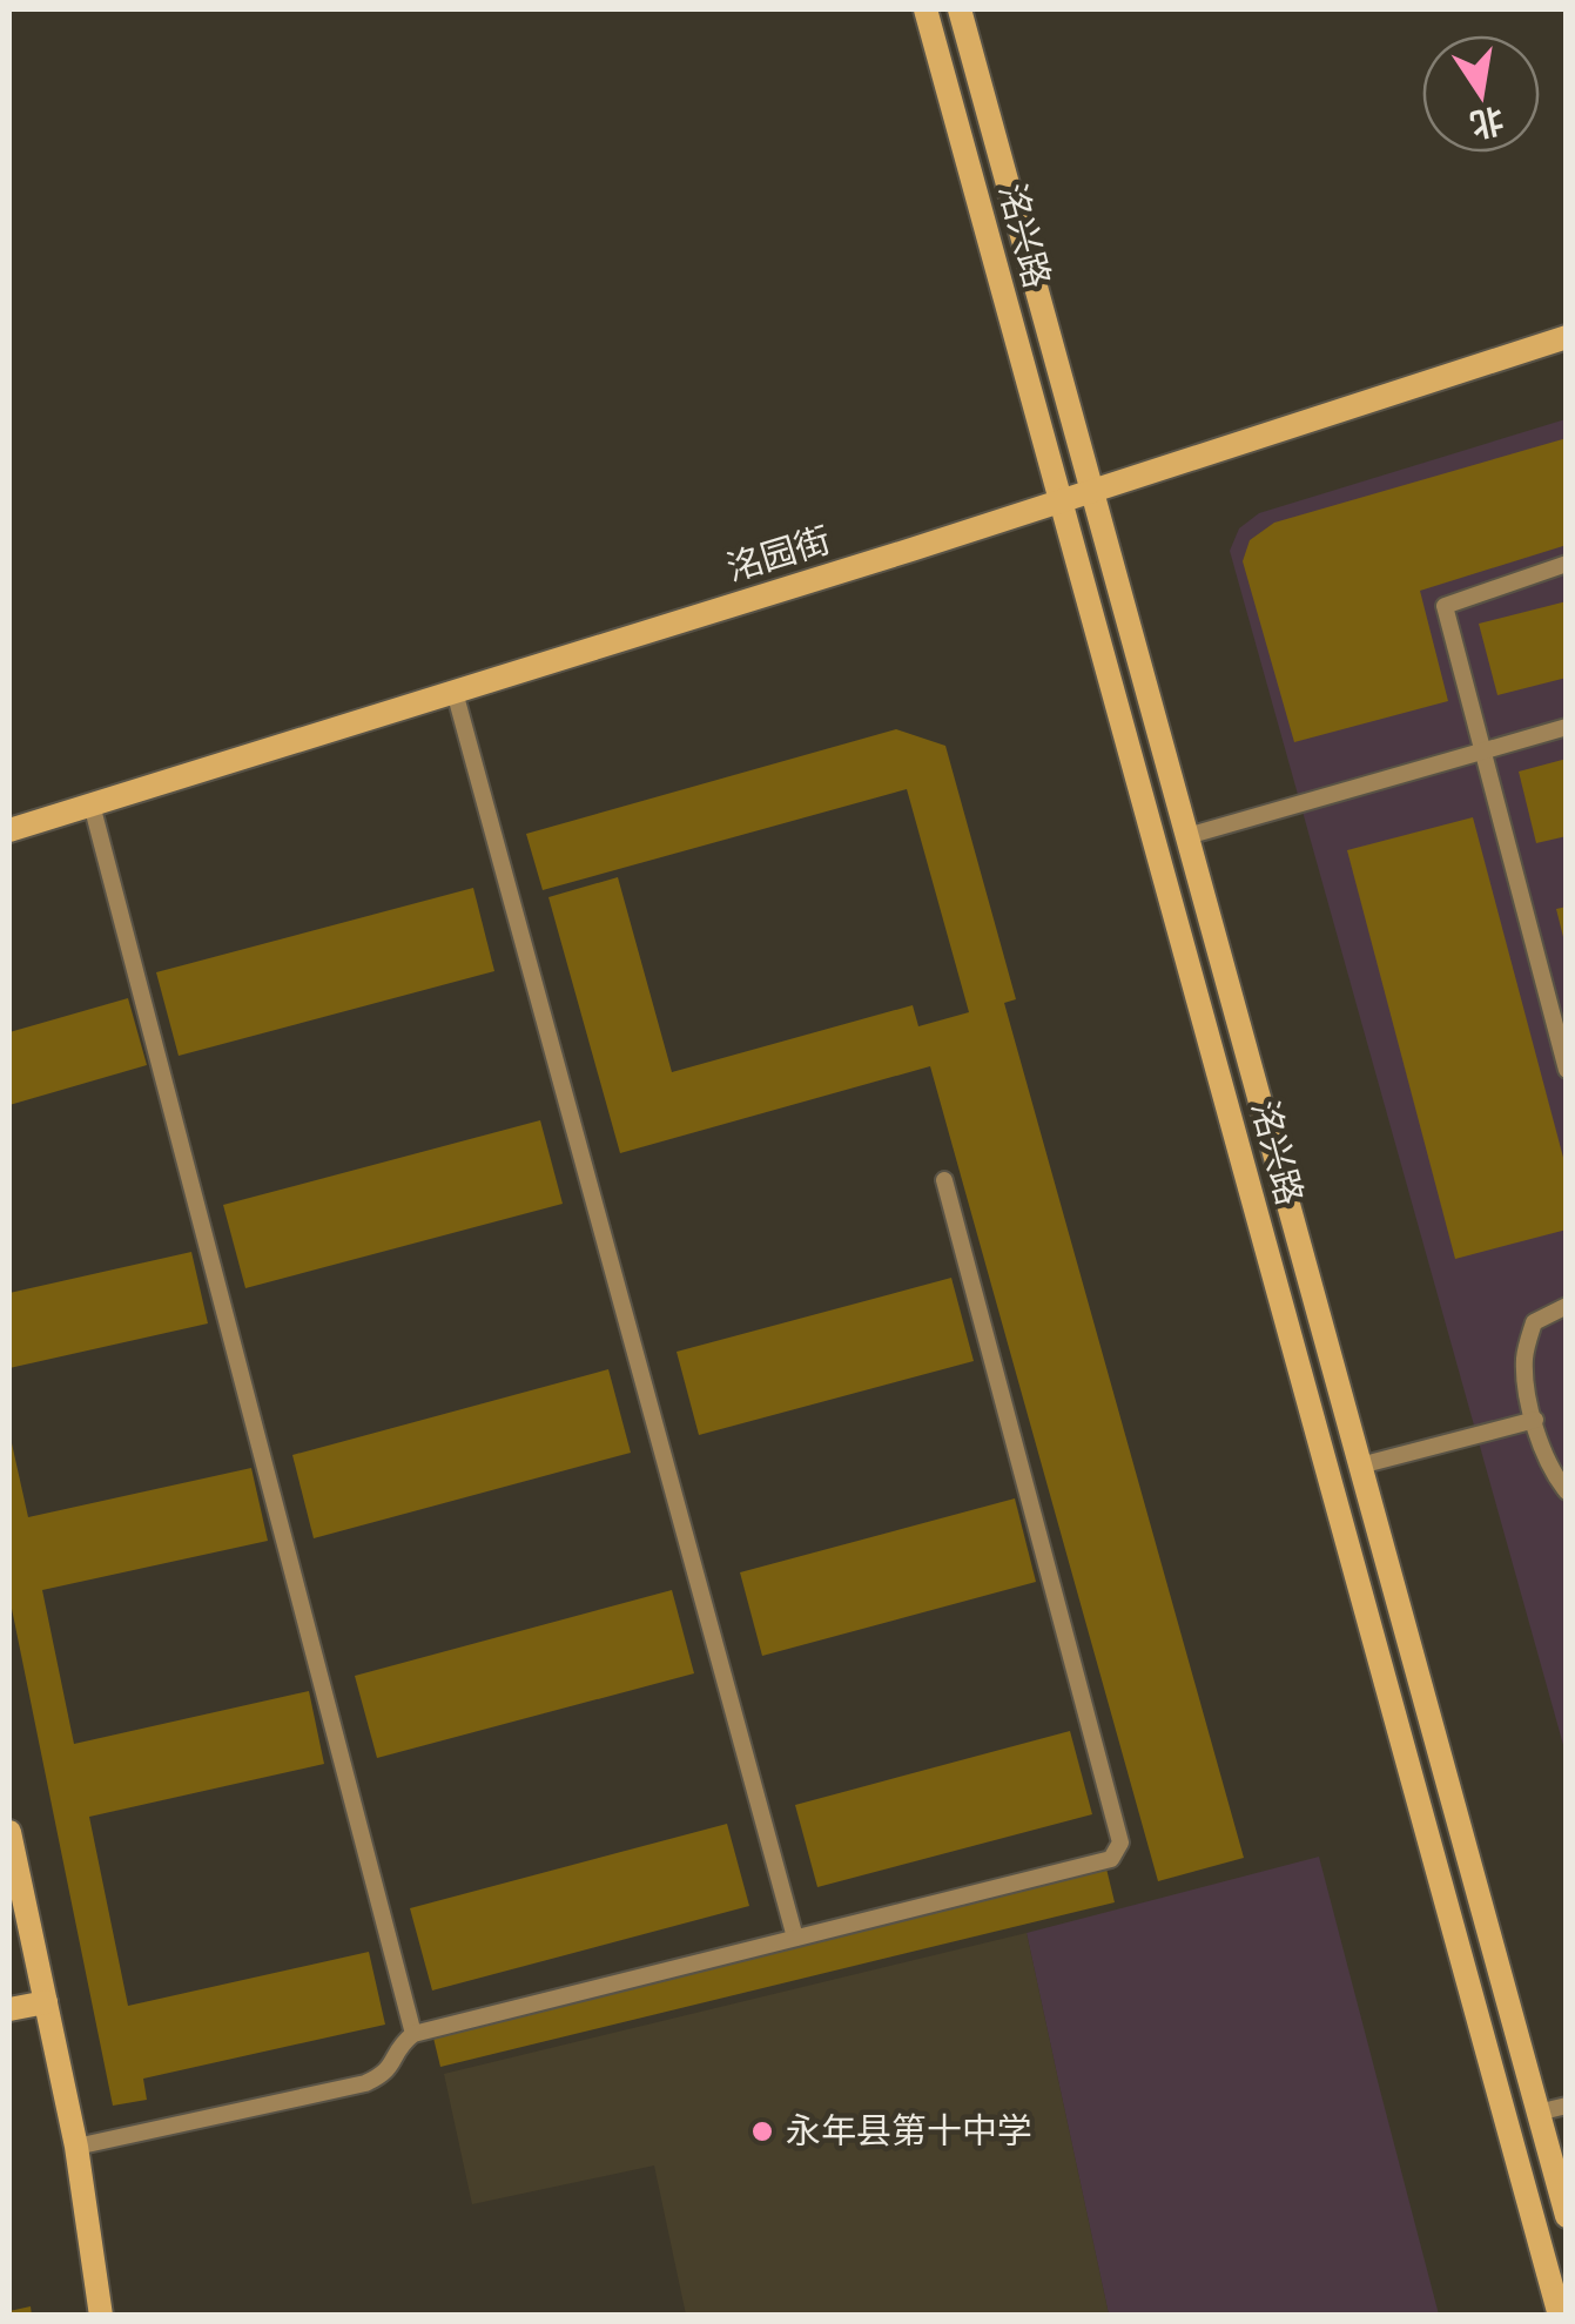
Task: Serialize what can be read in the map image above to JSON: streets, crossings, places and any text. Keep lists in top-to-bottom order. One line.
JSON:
{"streets":{"street":["洺兴路","洺园街"]},"crossings":[["洺兴路","洺园街"]],"places":["永年县第十中学"],"north":"bottom"}
